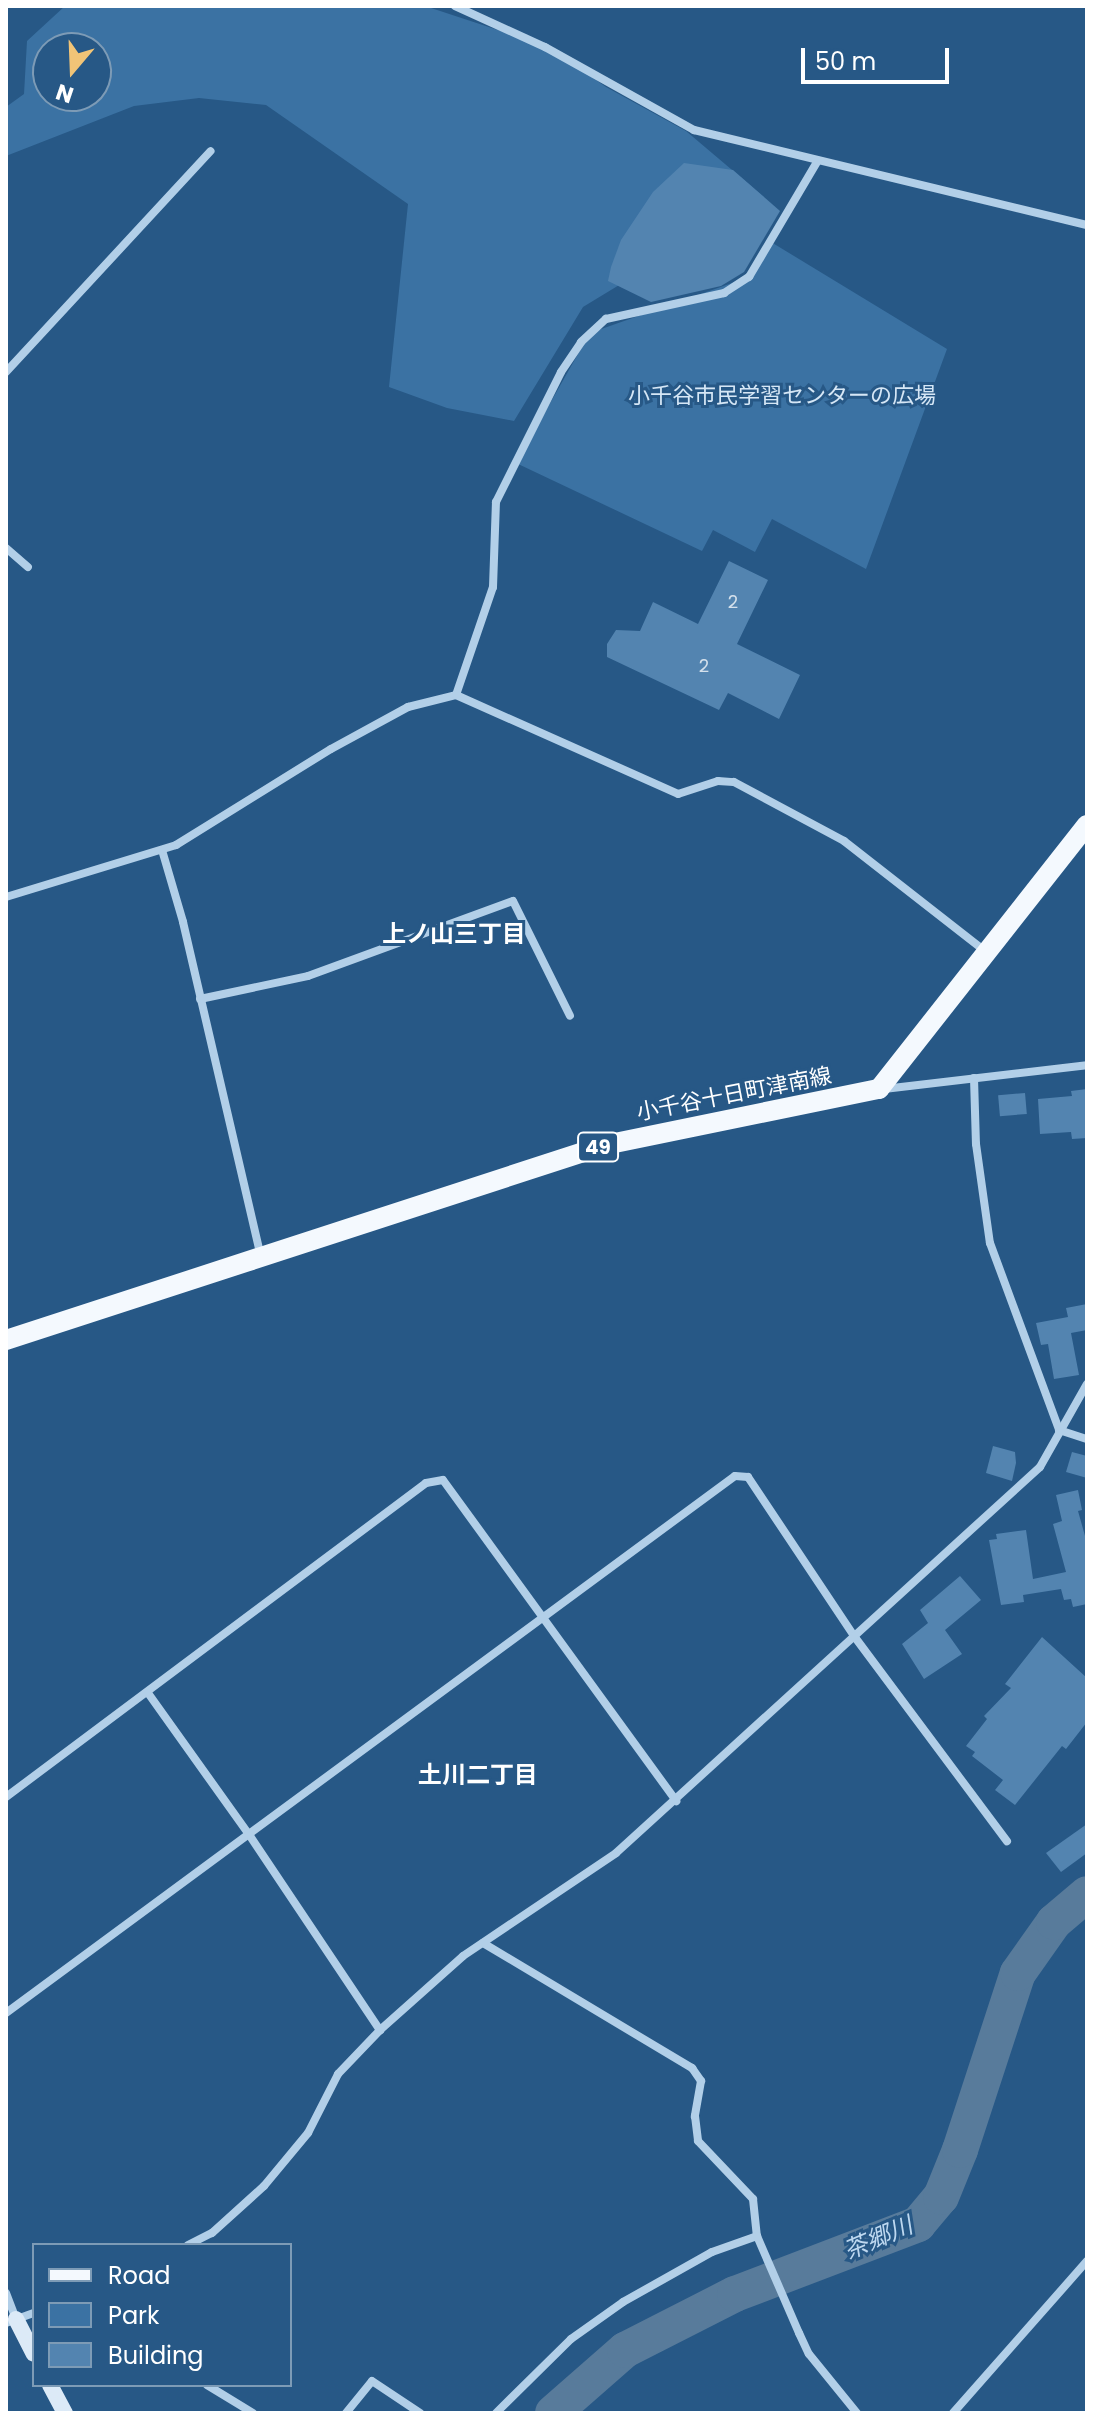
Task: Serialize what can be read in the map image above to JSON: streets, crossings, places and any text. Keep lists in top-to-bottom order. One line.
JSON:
{"streets":{"main road":["小千谷十日町津南線","49"]},"districts":["上ノ山三丁目","土川二丁目"],"water":["茶郷川"],"parks":["小千谷市民学習センターの広場"],"house_numbers":["2","2"],"legend":["Road","Park","Building"],"scale_bar":"50 m","north":"bottom"}
